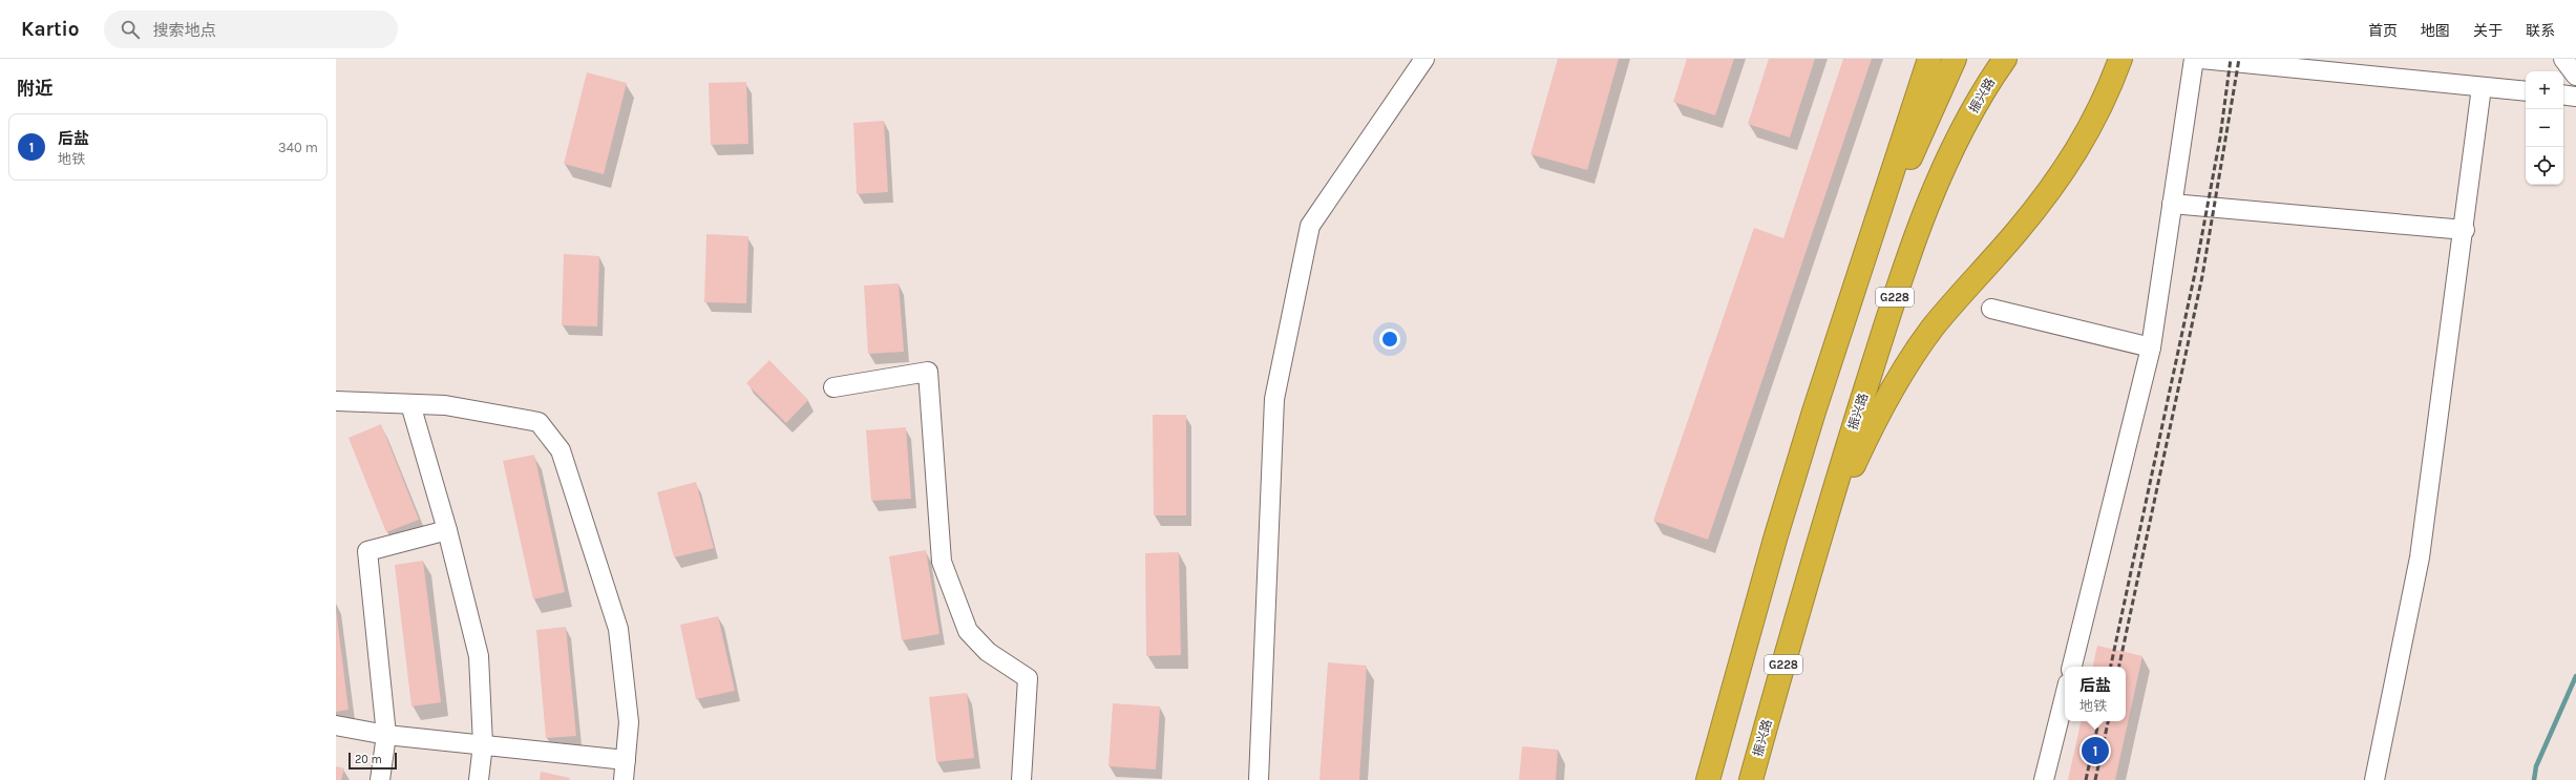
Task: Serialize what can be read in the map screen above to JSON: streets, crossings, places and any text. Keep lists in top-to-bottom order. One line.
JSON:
{"streets":{"highway":["振兴路","G228"]},"scale_bar":"20 m","page":{"header":"Kartio","search":"搜索地点","nav":["首页","地图","关于","联系"],"heading":"附近","map_buttons":["+","−"],"list":[{"mark":"1","name":"后盐","note":"地铁","value":"340 m"}],"popup":["后盐","地铁"],"pins":"1","scale":"20 m"}}
